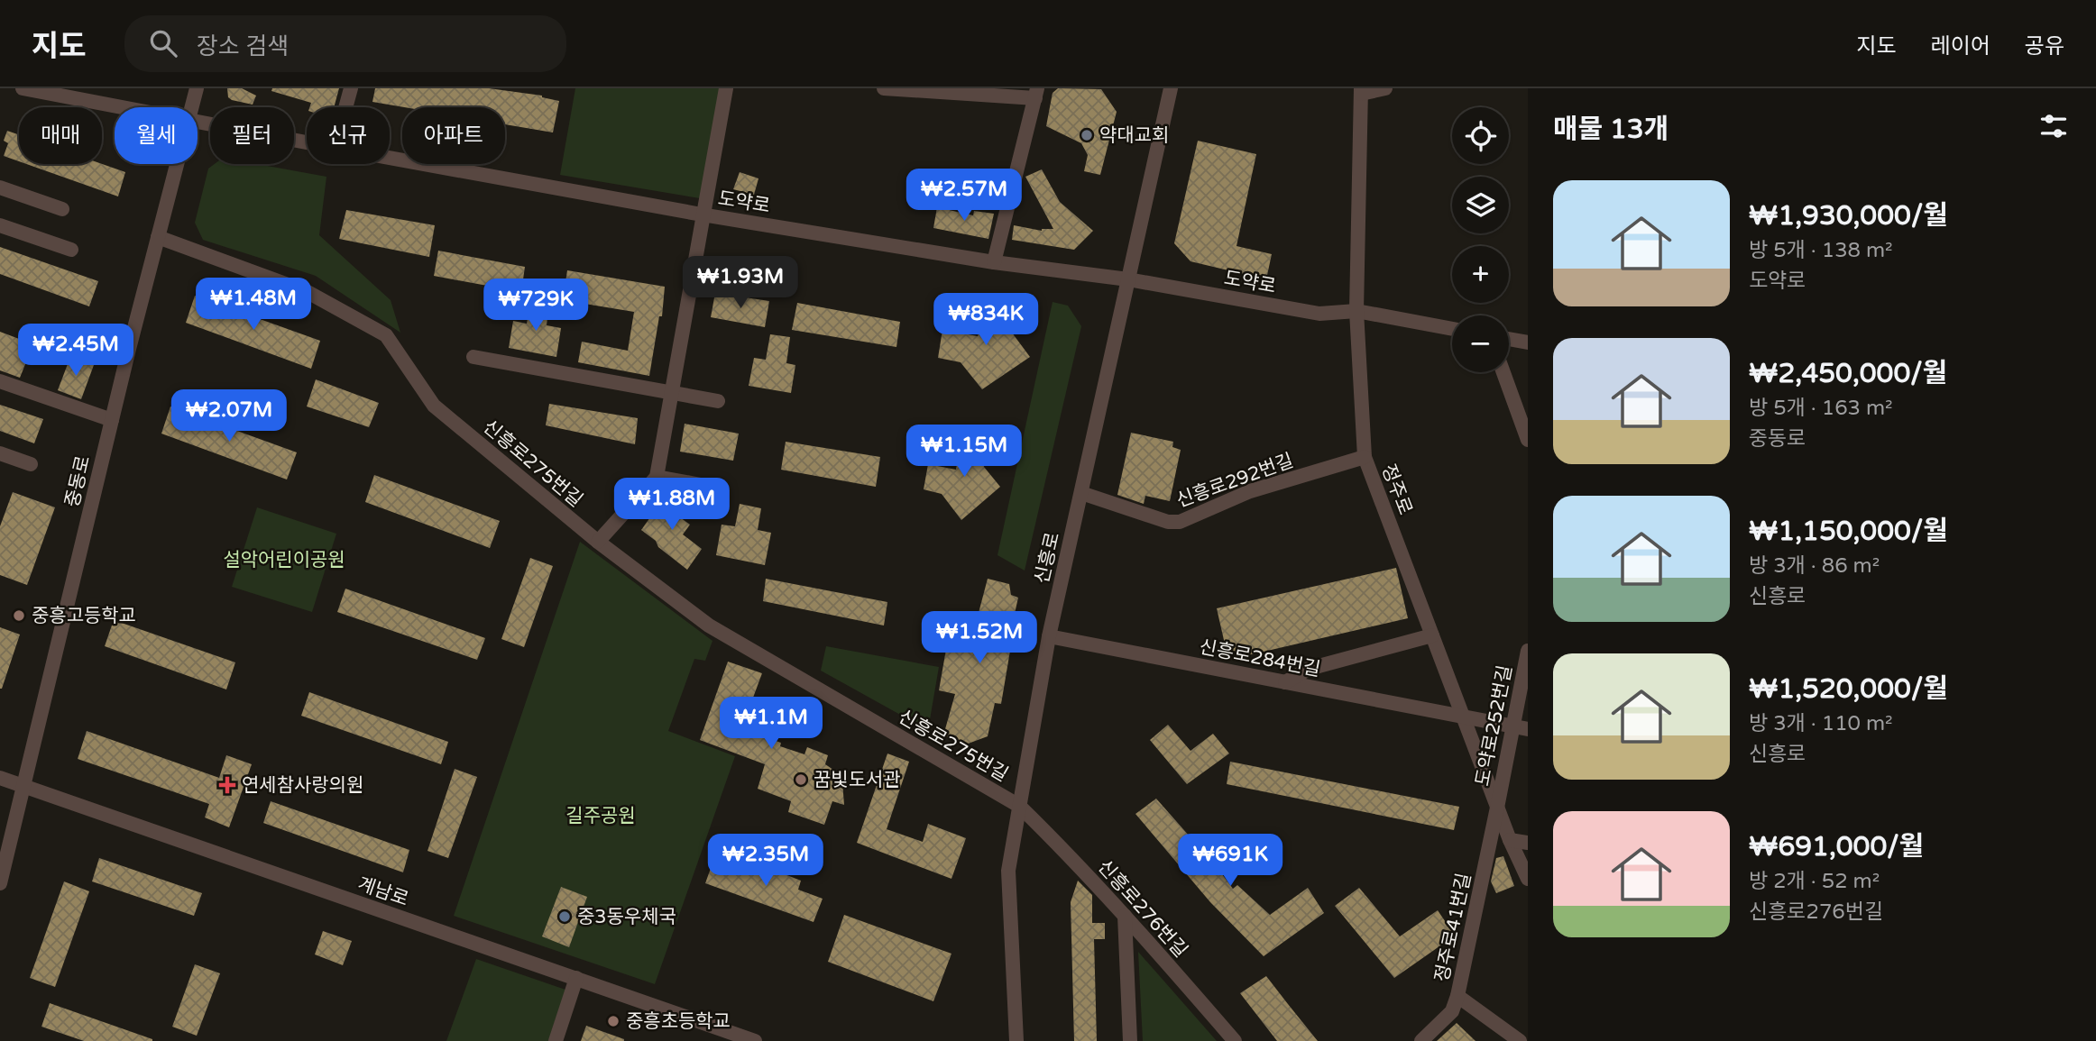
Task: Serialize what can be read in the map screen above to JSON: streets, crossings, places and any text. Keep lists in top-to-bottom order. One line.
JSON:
{"streets":{"street":["도약로","신흥로275번길","신흥로292번길","중동로","정주로","신흥로","신흥로284번길","도약로252번길","계남로","신흥로276번길","정주로41번길"]},"crossings":[["도약로","정주로"],["도약로","신흥로"],["신흥로275번길","중동로"],["신흥로275번길","신흥로"],["신흥로275번길","신흥로276번길"],["신흥로292번길","정주로"],["신흥로292번길","신흥로"],["중동로","계남로"],["정주로","신흥로284번길"],["정주로","도약로252번길"],["정주로","정주로41번길"],["신흥로","신흥로284번길"],["신흥로","신흥로276번길"],["신흥로284번길","도약로252번길"],["도약로252번길","정주로41번길"]],"parks":["설악어린이공원","길주공원"],"places":{"other":["약대교회","중흥고등학교","꿈빛도서관","중3동우체국","중흥초등학교"],"health":["연세참사랑의원"]},"page":{"header":"지도","search":"장소 검색","nav":["지도","레이어","공유"],"heading":"매물 13개","map_buttons":["+","−"],"chip":["매매","월세","필터","신규","아파트"],"list":[{"name":"₩1,930,000/월","note":"방 5개 · 138 m² · 도약로"},{"name":"₩2,450,000/월","note":"방 5개 · 163 m² · 중동로"},{"name":"₩1,150,000/월","note":"방 3개 · 86 m² · 신흥로"},{"name":"₩1,520,000/월","note":"방 3개 · 110 m² · 신흥로"},{"name":"₩691,000/월","note":"방 2개 · 52 m² · 신흥로276번길"}],"price":["₩2.57M","₩1.93M","₩1.48M","₩729K","₩834K","₩2.45M","₩2.07M","₩1.15M","₩1.88M","₩1.52M","₩1.1M","₩2.35M","₩691K"]}}
